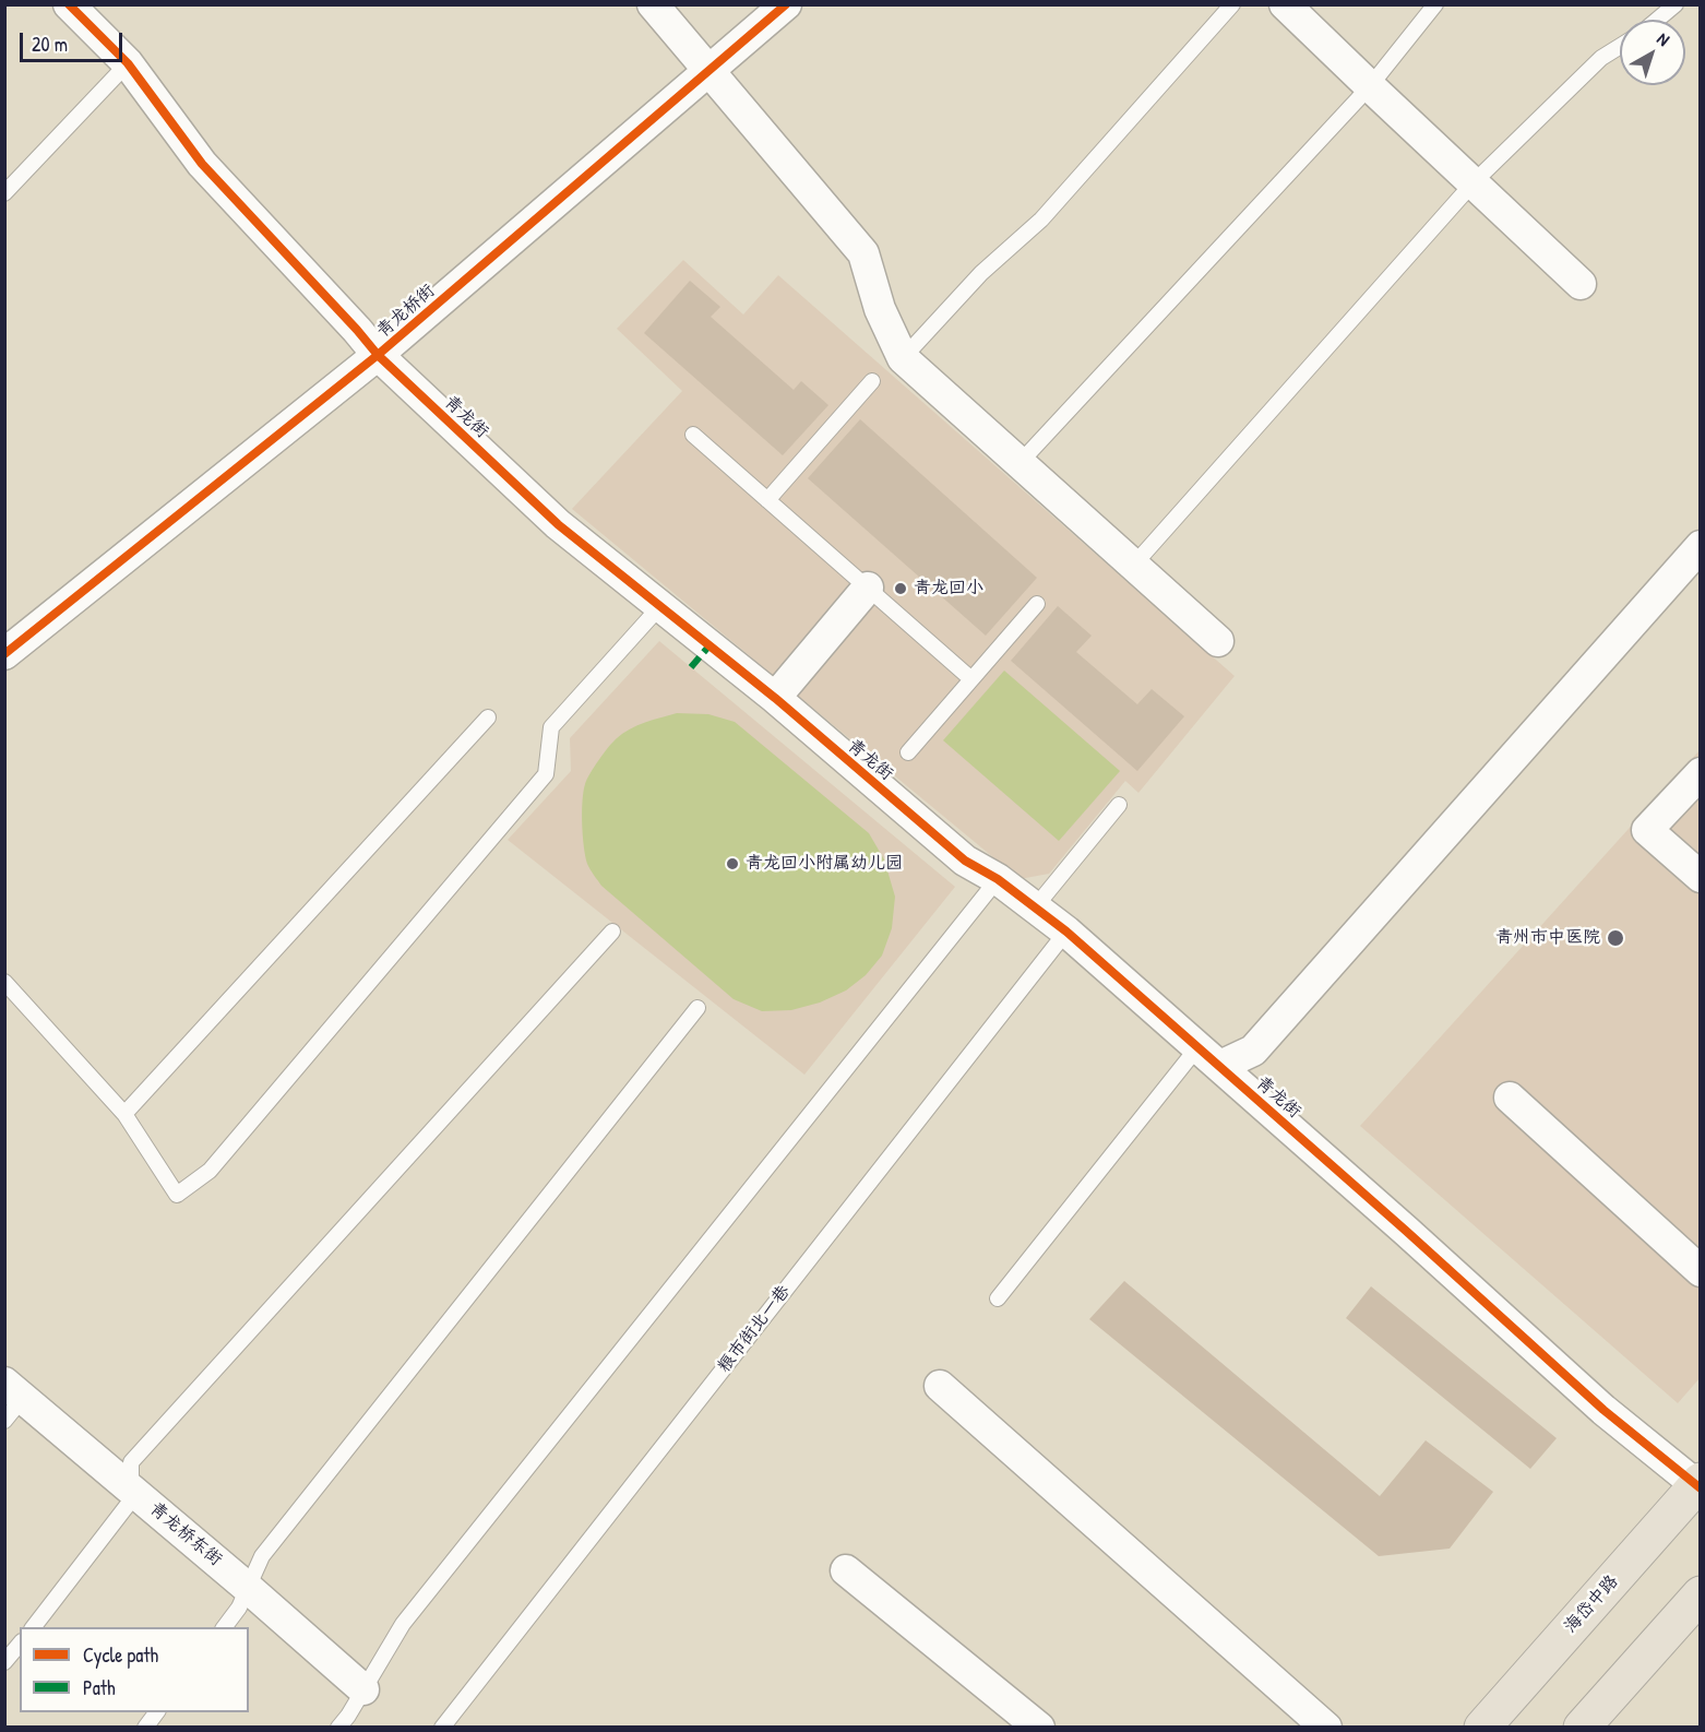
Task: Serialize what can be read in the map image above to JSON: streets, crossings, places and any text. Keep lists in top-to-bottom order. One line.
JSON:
{"streets":{"main road":["海岱中路"],"street":["青龙桥街","青龙街","青龙桥东街"],"lane":["粮市街北一巷"]},"crossings":[["青龙桥街","青龙街"],["青龙街","粮市街北一巷"],["青龙街","海岱中路"]],"places":["青龙回小","青龙回小附属幼儿园","青州市中医院"],"legend":["Cycle path","Path"],"scale_bar":"20 m","north":"top right"}
